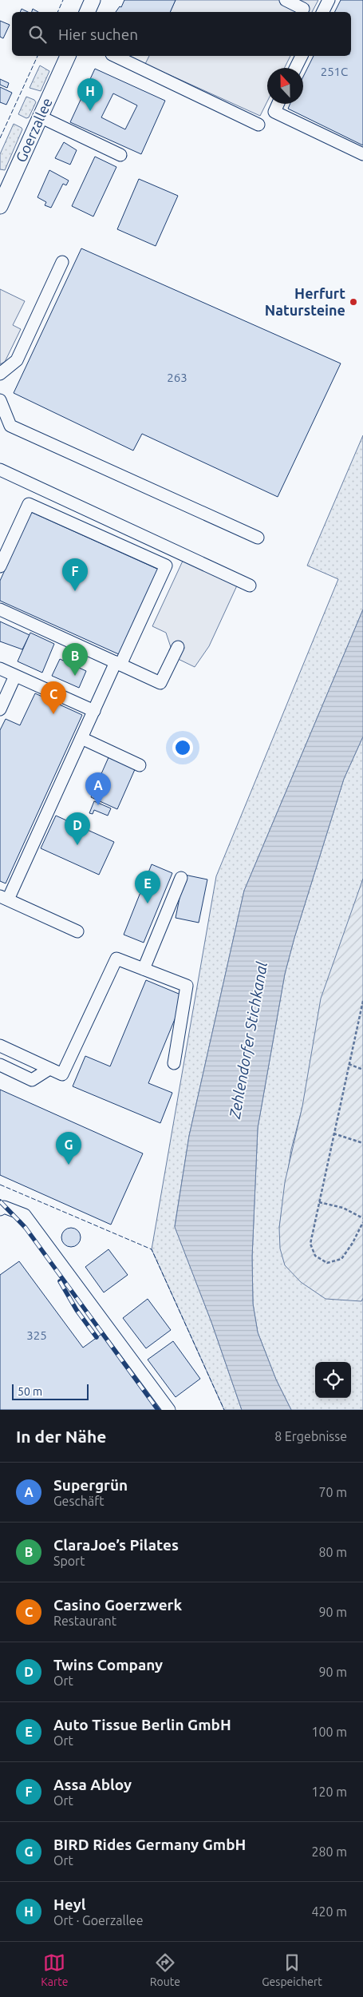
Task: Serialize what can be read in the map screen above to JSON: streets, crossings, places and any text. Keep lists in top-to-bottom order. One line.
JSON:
{"streets":{"main road":["Goerzallee"]},"water":["Zehlendorfer Stichkanal"],"places":["Herfurt Natursteine"],"house_numbers":["251C","263","325"],"scale_bar":"50 m","north":"top","page":{"search":"Hier suchen","pins":["H","F","B","C","A","D","E","G"],"scale":"50 m","heading":["In der Nähe","8 Ergebnisse"],"list":[{"mark":"A","name":"Supergrün","note":"Geschäft","value":"70 m"},{"mark":"B","name":"ClaraJoe’s Pilates","note":"Sport","value":"80 m"},{"mark":"C","name":"Casino Goerzwerk","note":"Restaurant","value":"90 m"},{"mark":"D","name":"Twins Company","note":"Ort","value":"90 m"},{"mark":"E","name":"Auto Tissue Berlin GmbH","note":"Ort","value":"100 m"},{"mark":"F","name":"Assa Abloy","note":"Ort","value":"120 m"},{"mark":"G","name":"BIRD Rides Germany GmbH","note":"Ort","value":"280 m"},{"mark":"H","name":"Heyl","note":"Ort · Goerzallee","value":"420 m"}],"nav":["Karte","Route","Gespeichert"]}}
